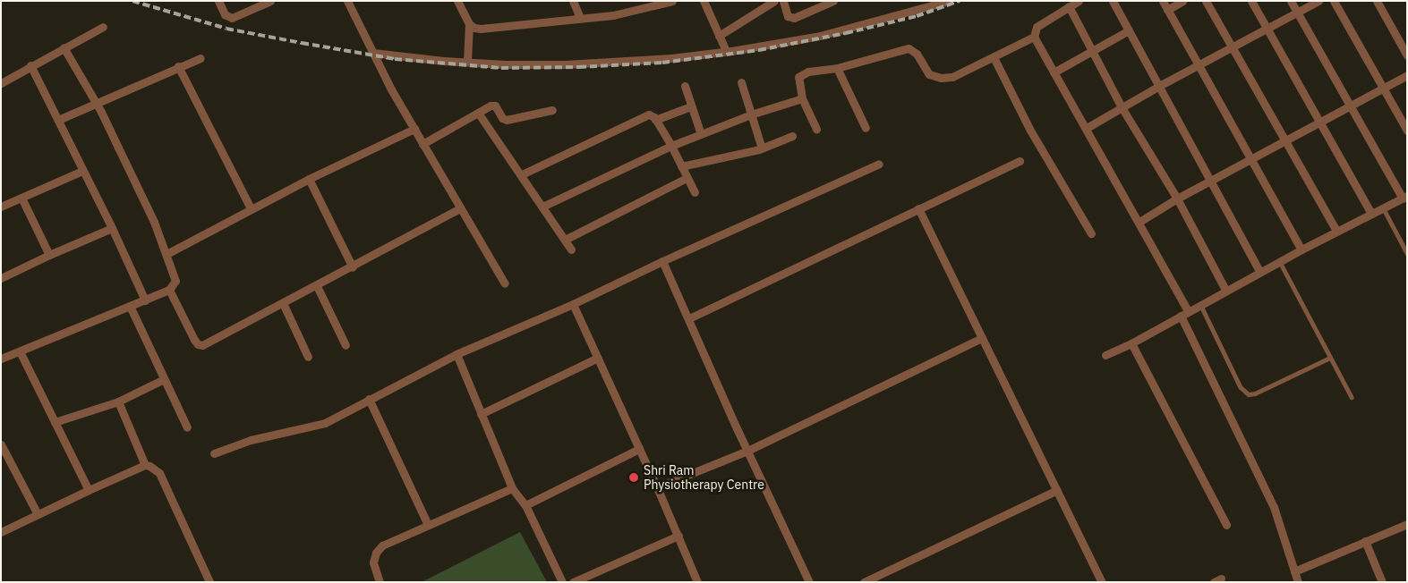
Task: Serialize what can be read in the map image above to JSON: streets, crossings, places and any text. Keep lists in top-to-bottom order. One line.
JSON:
{"places":["Shri Ram Physiotherapy Centre"]}
